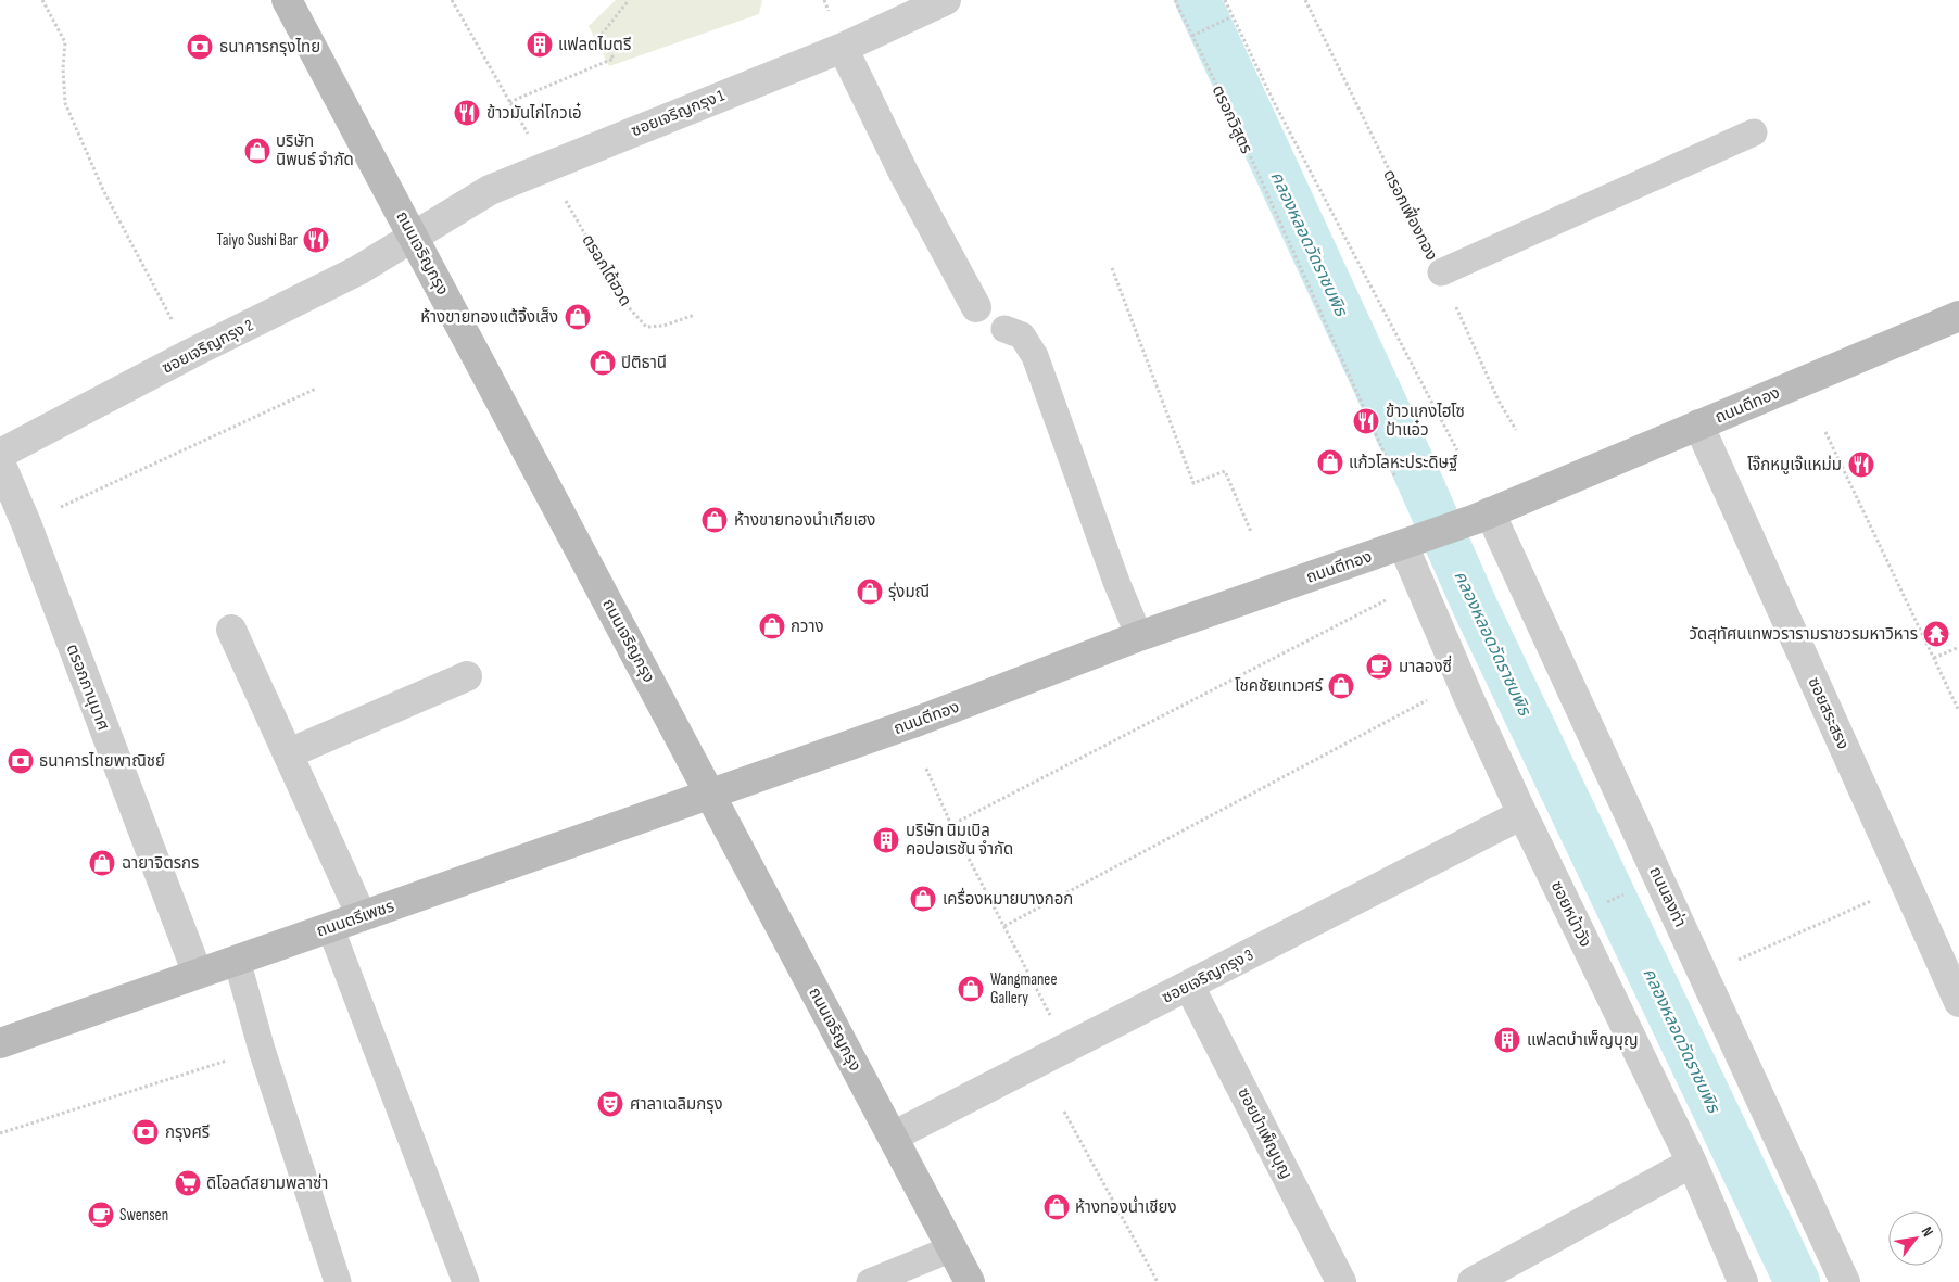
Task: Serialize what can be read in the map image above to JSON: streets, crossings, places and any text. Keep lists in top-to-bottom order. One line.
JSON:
{"streets":{"main road":["ถนนเจริญกรุง","ถนนตีทอง","ถนนตรีเพชร"],"street":["ซอยเจริญกรุง 1","ซอยเจริญกรุง 2","ตรอกภานุมาศ","ซอยสระสรง","ถนนลงท่า","ซอยหน้าวัง","ซอยเจริญกรุง 3","ซอยบำเพ็ญบุญ"],"path":["ตรอกวิสูตร","ตรอกเฟื่องทอง","ตรอกไต้ฮวด"]},"crossings":[["ซอยเจริญกรุง 1","ถนนเจริญกรุง"],["ซอยเจริญกรุง 1","ตรอกไต้ฮวด"],["ซอยเจริญกรุง 1","ซอยเจริญกรุง 2"],["ถนนเจริญกรุง","ซอยเจริญกรุง 2"],["ถนนเจริญกรุง","ถนนตีทอง"],["ถนนเจริญกรุง","ถนนตรีเพชร"],["ถนนเจริญกรุง","ซอยเจริญกรุง 3"],["ถนนตีทอง","ซอยสระสรง"],["ถนนตีทอง","ถนนลงท่า"],["ถนนตีทอง","ซอยหน้าวัง"],["ถนนตีทอง","ถนนตรีเพชร"],["ตรอกภานุมาศ","ถนนตรีเพชร"],["ซอยหน้าวัง","ซอยเจริญกรุง 3"],["ซอยเจริญกรุง 3","ซอยบำเพ็ญบุญ"]],"water":["คลองหลอดวัดราชบพิธ"],"places":{"building":["แฟลตไมตรี","บริษัท นิมเบิล คอปอเรชัน จำกัด","แฟลตบำเพ็ญบุญ"],"bank":["ธนาคารกรุงไทย","ธนาคารไทยพาณิชย์","กรุงศรี"],"restaurant":["ข้าวมันไก่โกวเอ๋","Taiyo Sushi Bar","ข้าวแกงไฮโซ ป้าแอ๋ว","โจ๊กหมูเจ๊แหม่ม"],"shop":["บริษัท นิพนธ์ จำกัด","ห้างขายทองแต้จิ้งเส็ง","ปิติธานี","แก้วโลหะประดิษฐ์","ห้างขายทองนำเกียเฮง","รุ่งมณี","กวาง","โชคชัยเทเวศร์","ฉายาจิตรกร","เครื่องหมายบางกอก","Wangmanee Gallery","ห้างทองน่ำเชียง"],"temple":["วัดสุทัศนเทพวรารามราชวรมหาวิหาร"],"cafe":["มาลองซี่","Swensen"],"theatre":["ศาลาเฉลิมกรุง"],"supermarket":["ดิโอลด์สยามพลาซ่า"]},"north":"top right"}
